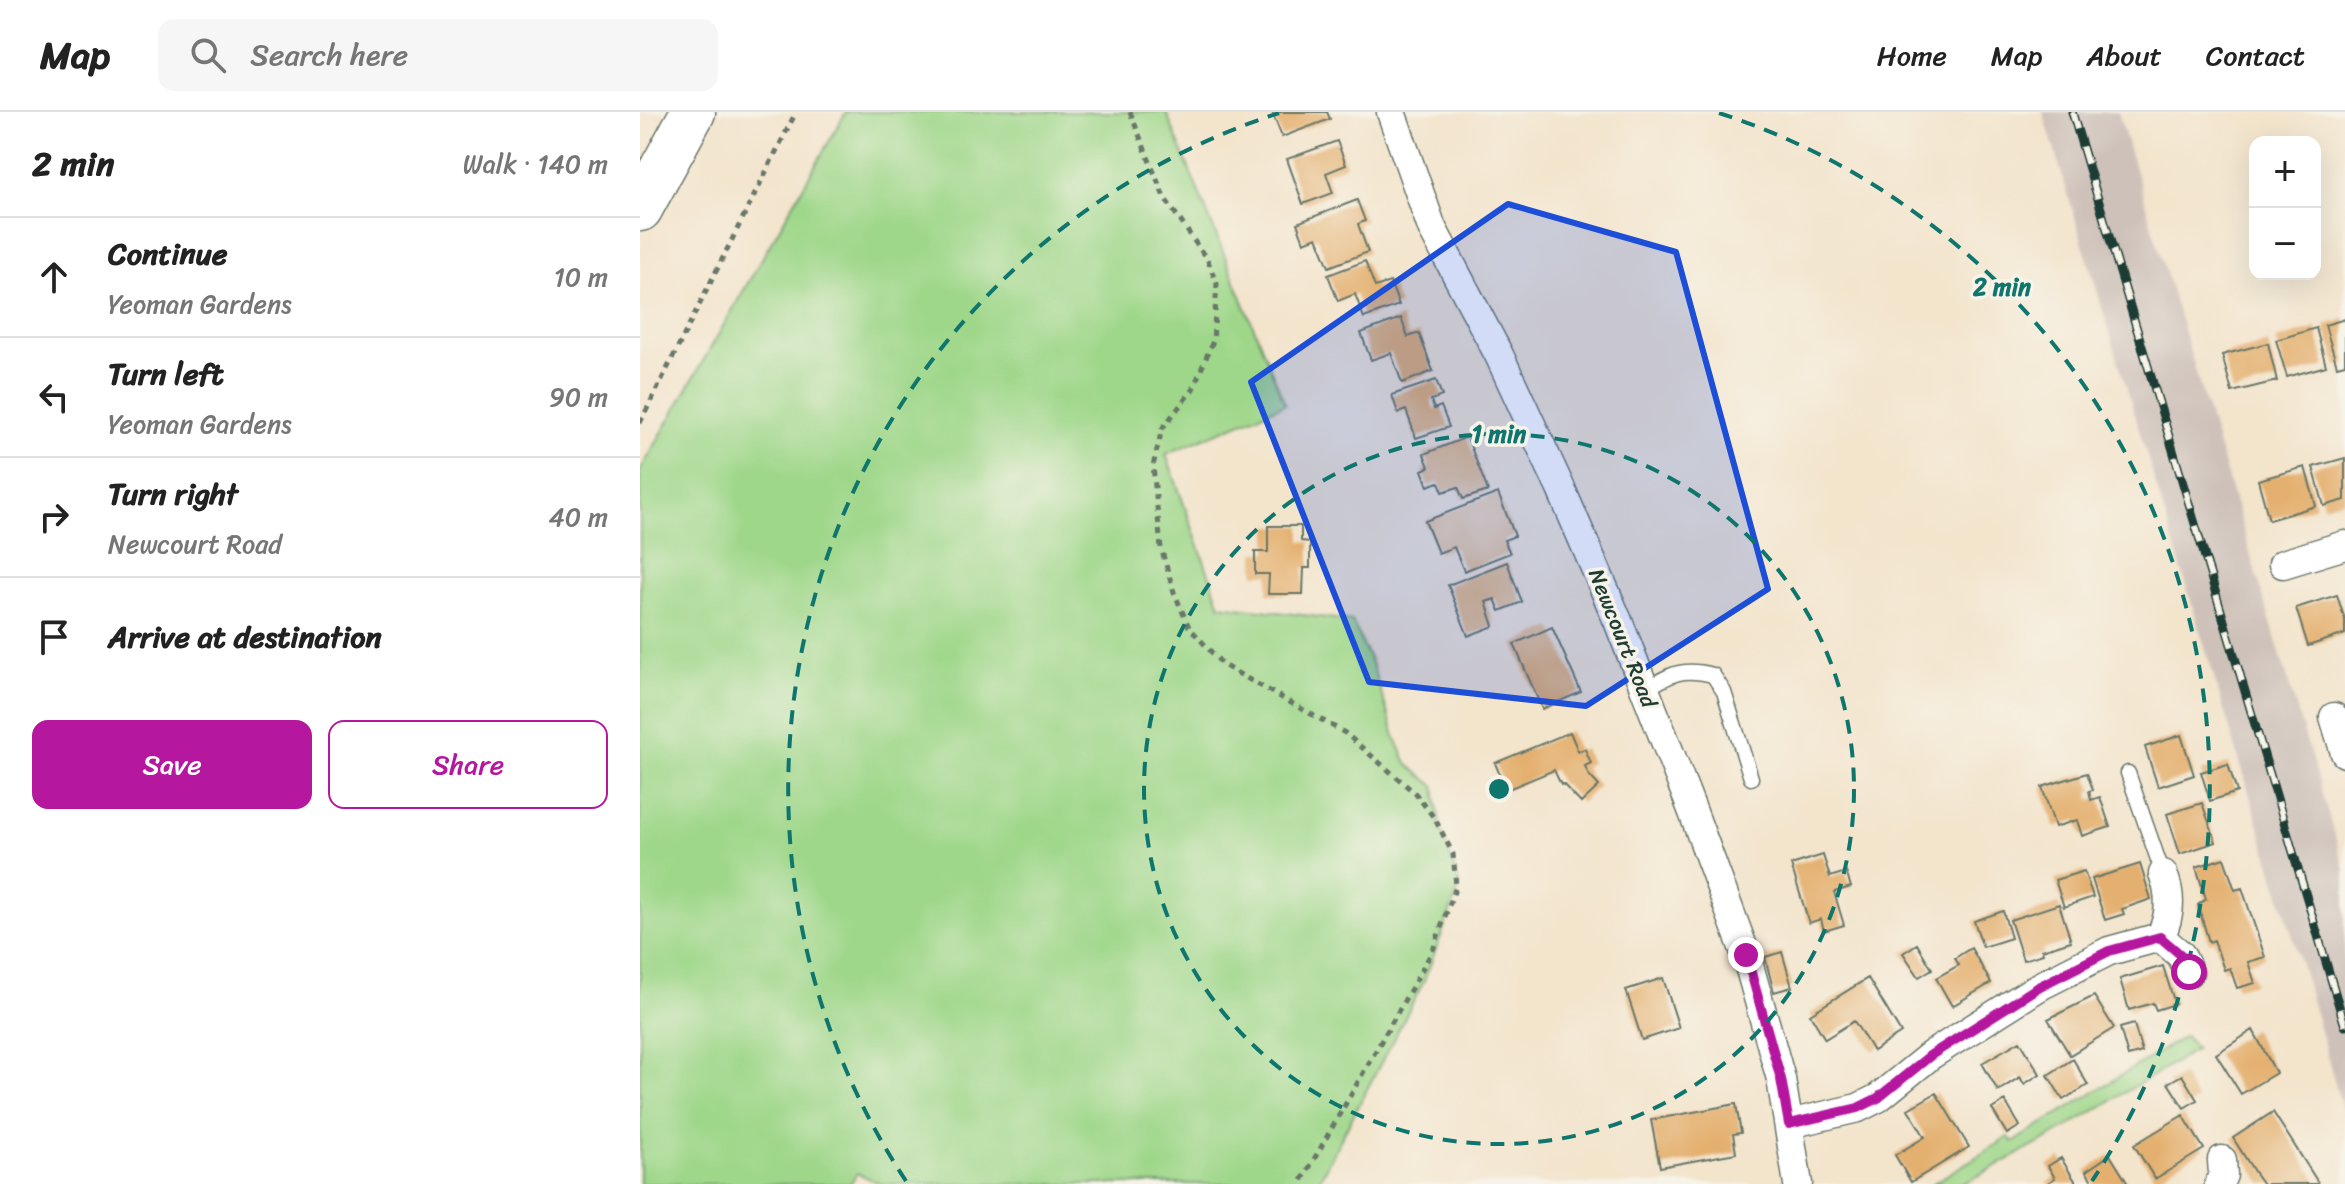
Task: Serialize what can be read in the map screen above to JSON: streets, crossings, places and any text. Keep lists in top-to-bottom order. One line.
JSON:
{"streets":{"street":["Newcourt Road"]},"page":{"header":"Map","search":"Search here","nav":["Home","Map","About","Contact"],"heading":["2 min","Walk · 140 m"],"map_buttons":["+","−"],"list":[["Continue","Yeoman Gardens","10 m"],["Turn left","Yeoman Gardens","90 m"],["Turn right","Newcourt Road","40 m"],"Arrive at destination"],"buttons":["Save","Share"]},"rings":["2 min","1 min"]}
